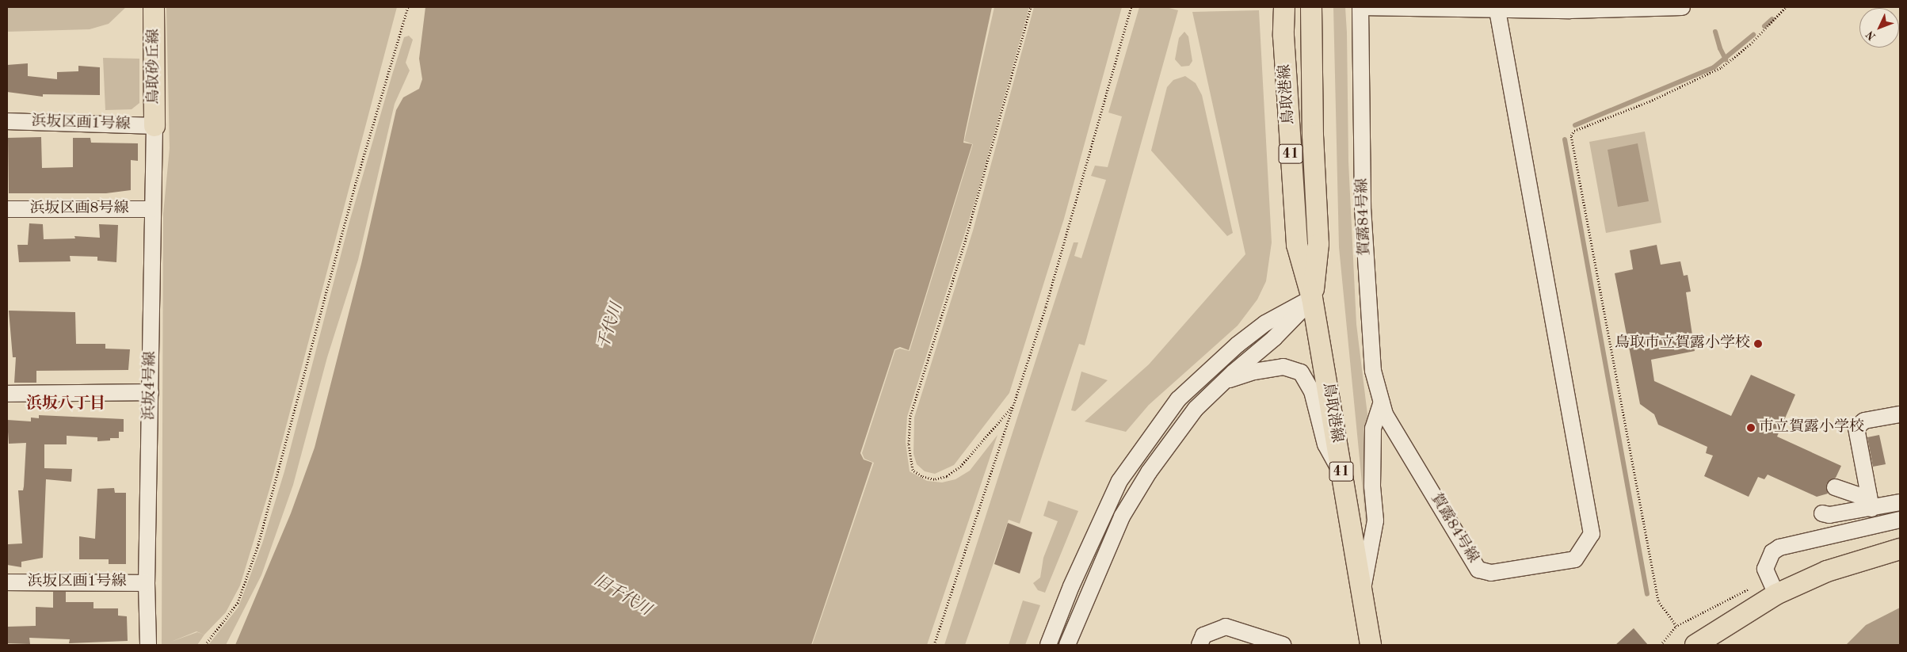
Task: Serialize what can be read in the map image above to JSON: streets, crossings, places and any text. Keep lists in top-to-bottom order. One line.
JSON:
{"streets":{"main road":["鳥取砂丘線","鳥取港線","41"],"street":["浜坂区画1号線","浜坂区画8号線","賀露84号線","浜坂4号線"]},"crossings":[["鳥取砂丘線","浜坂区画1号線"],["鳥取砂丘線","浜坂4号線"],["浜坂区画1号線","浜坂4号線"],["浜坂区画8号線","浜坂4号線"]],"districts":["浜坂八丁目"],"water":["千代川","旧千代川"],"places":["鳥取市立賀露小学校","市立賀露小学校"],"north":"bottom left"}
